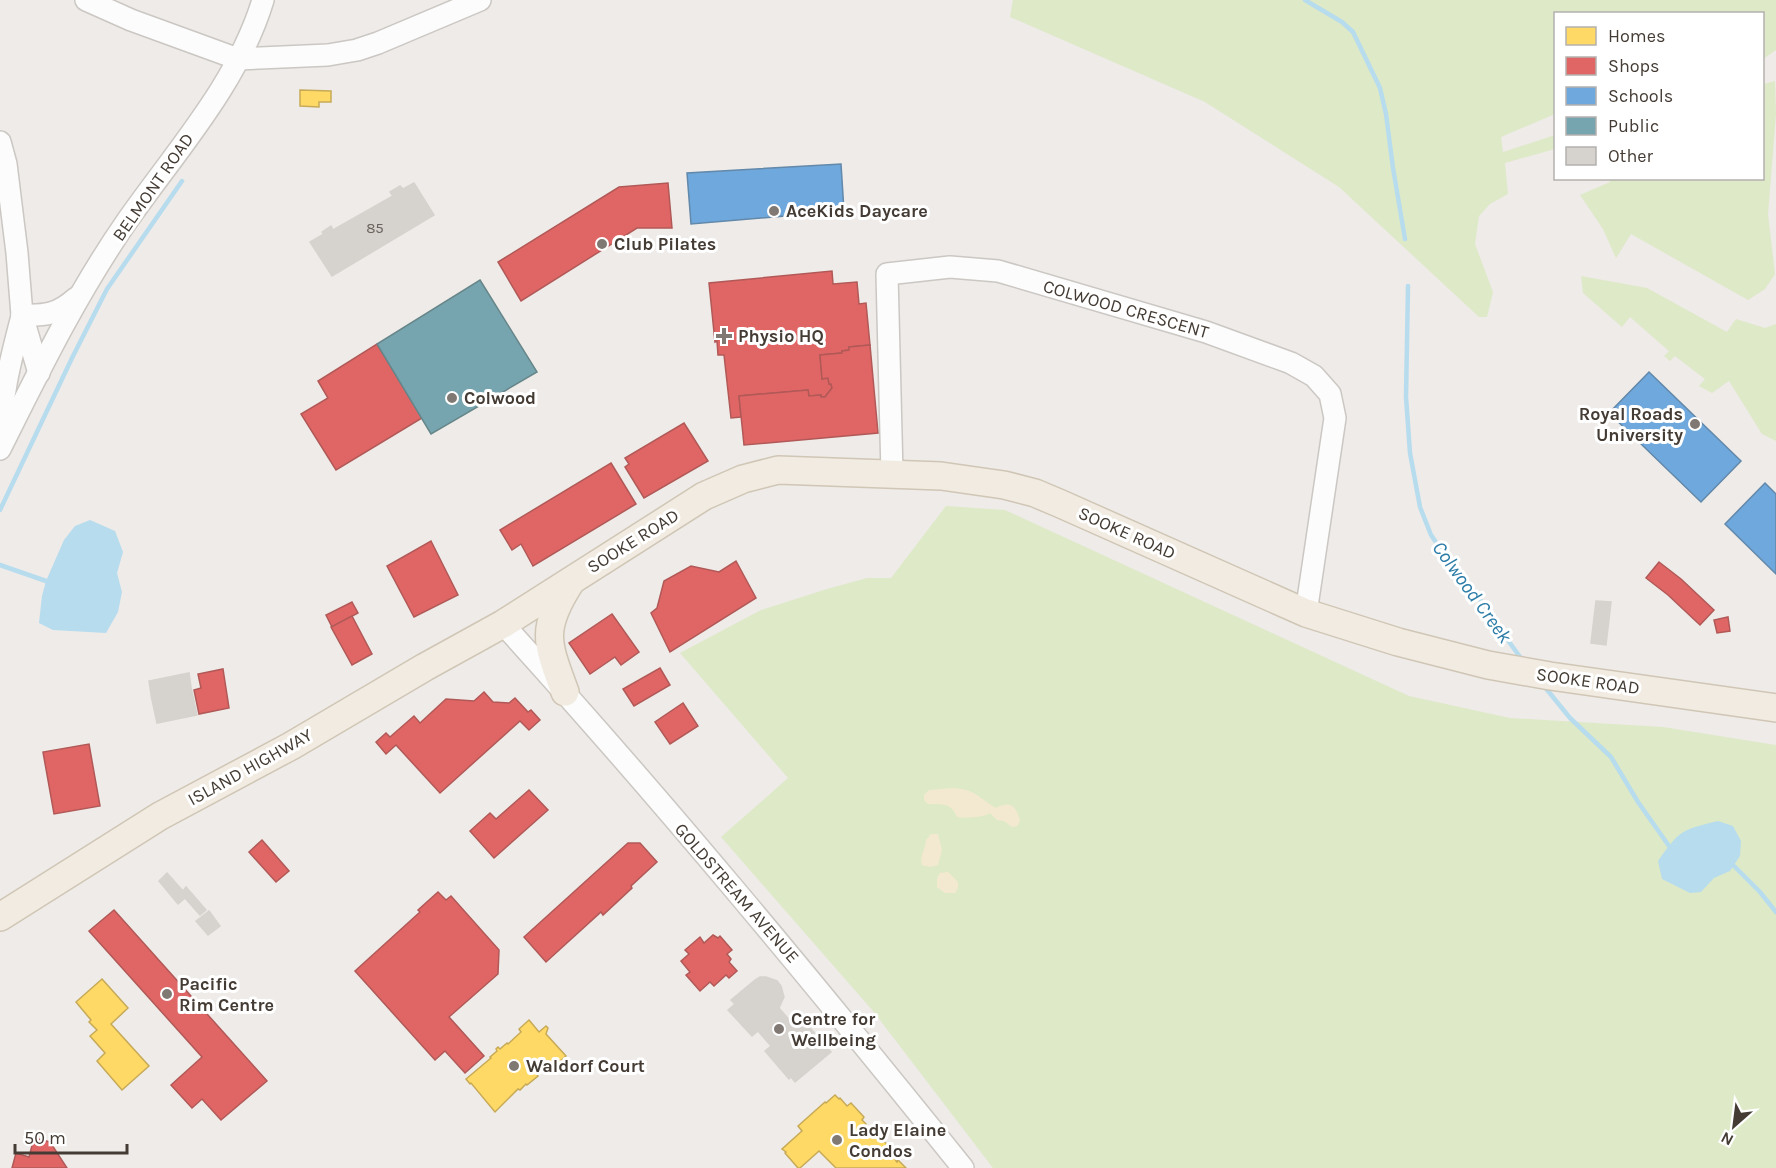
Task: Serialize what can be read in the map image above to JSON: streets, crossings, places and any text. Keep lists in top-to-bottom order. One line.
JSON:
{"streets":{"main road":["SOOKE ROAD","ISLAND HIGHWAY"],"street":["BELMONT ROAD","COLWOOD CRESCENT","GOLDSTREAM AVENUE"]},"crossings":[["COLWOOD CRESCENT","SOOKE ROAD"],["SOOKE ROAD","ISLAND HIGHWAY"],["SOOKE ROAD","GOLDSTREAM AVENUE"],["ISLAND HIGHWAY","GOLDSTREAM AVENUE"]],"water":["Colwood Creek"],"places":{"other":["AceKids Daycare","Club Pilates","Colwood","Royal Roads University","Pacific Rim Centre","Centre for Wellbeing","Waldorf Court","Lady Elaine Condos"],"health":["Physio HQ"]},"house_numbers":["85"],"legend":["Homes","Shops","Schools","Public","Other"],"scale_bar":"50 m","north":"bottom left"}
